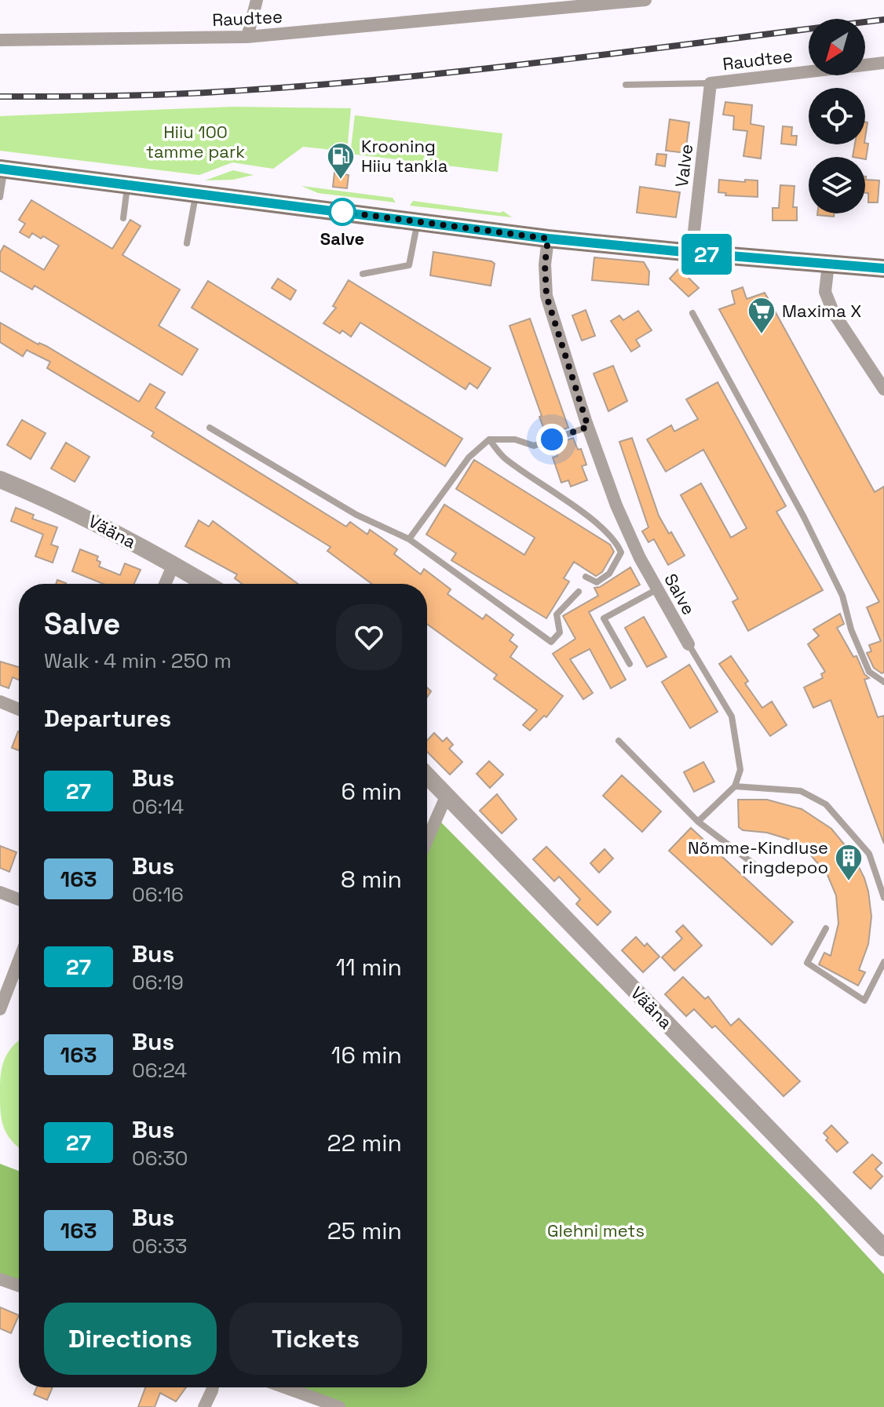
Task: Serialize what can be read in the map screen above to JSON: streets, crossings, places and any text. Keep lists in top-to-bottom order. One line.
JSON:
{"streets":{"street":["Raudtee","Valve","Vääna","Salve"]},"crossings":[["Raudtee","Valve"]],"parks":["Hiiu 100 tamme park","Glehni mets"],"places":{"fuel station":["Krooning Hiiu tankla"],"other":["Salve"],"supermarket":["Maxima X"],"building":["Nõmme-Kindluse ringdepoo"]},"lines":["bus line 27"],"north":"bottom left","page":{"on_map":"27","heading":[["Salve","Walk · 4 min · 250 m"],"Departures"],"list":[{"mark":"27","name":"Bus","note":"06:14","value":"6 min"},{"mark":"163","name":"Bus","note":"06:16","value":"8 min"},{"mark":"27","name":"Bus","note":"06:19","value":"11 min"},{"mark":"163","name":"Bus","note":"06:24","value":"16 min"},{"mark":"27","name":"Bus","note":"06:30","value":"22 min"},{"mark":"163","name":"Bus","note":"06:33","value":"25 min"}],"buttons":["Directions","Tickets"]}}
